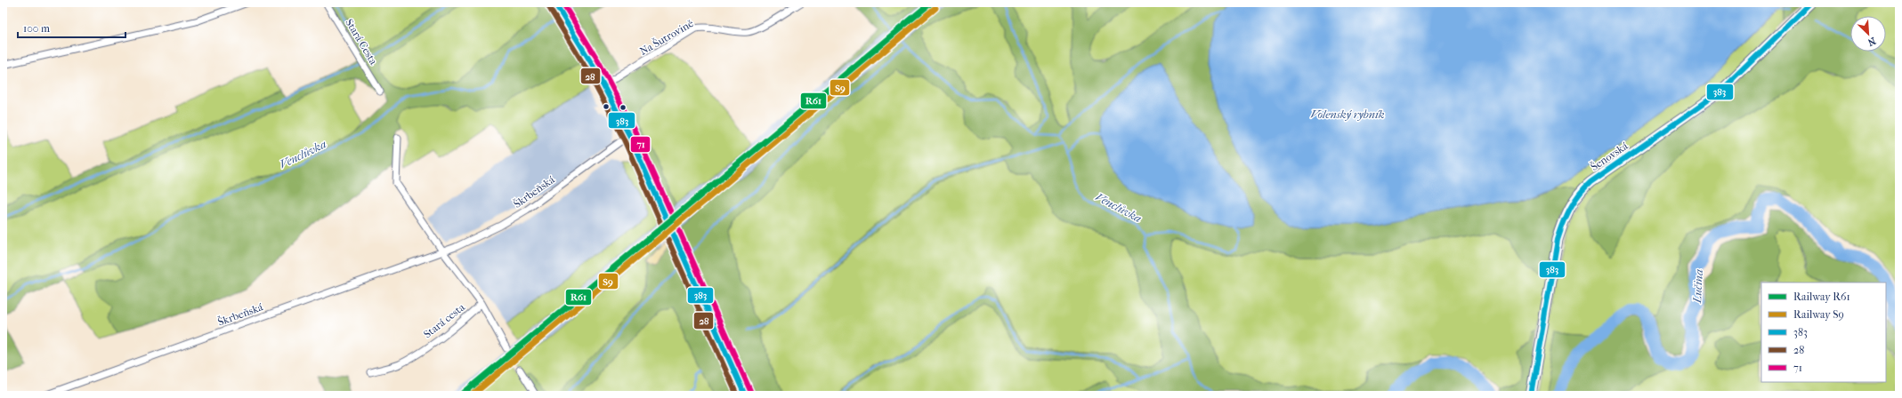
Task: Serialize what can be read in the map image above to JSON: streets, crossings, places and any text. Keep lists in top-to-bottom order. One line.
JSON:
{"streets":{"main road":["Šenovská"],"street":["Na Šutrovině","Stará Cesta","Škrbeňská","Stará cesta"]},"water":["Volenský rybník","Venclůvka","Lučina"],"lines":["rail line R61","transit line 383","transit line 71","transit line 28","rail line S9"],"legend":["Railway R61","Railway S9","383","28","71"],"scale_bar":"100 m","north":"bottom right"}
